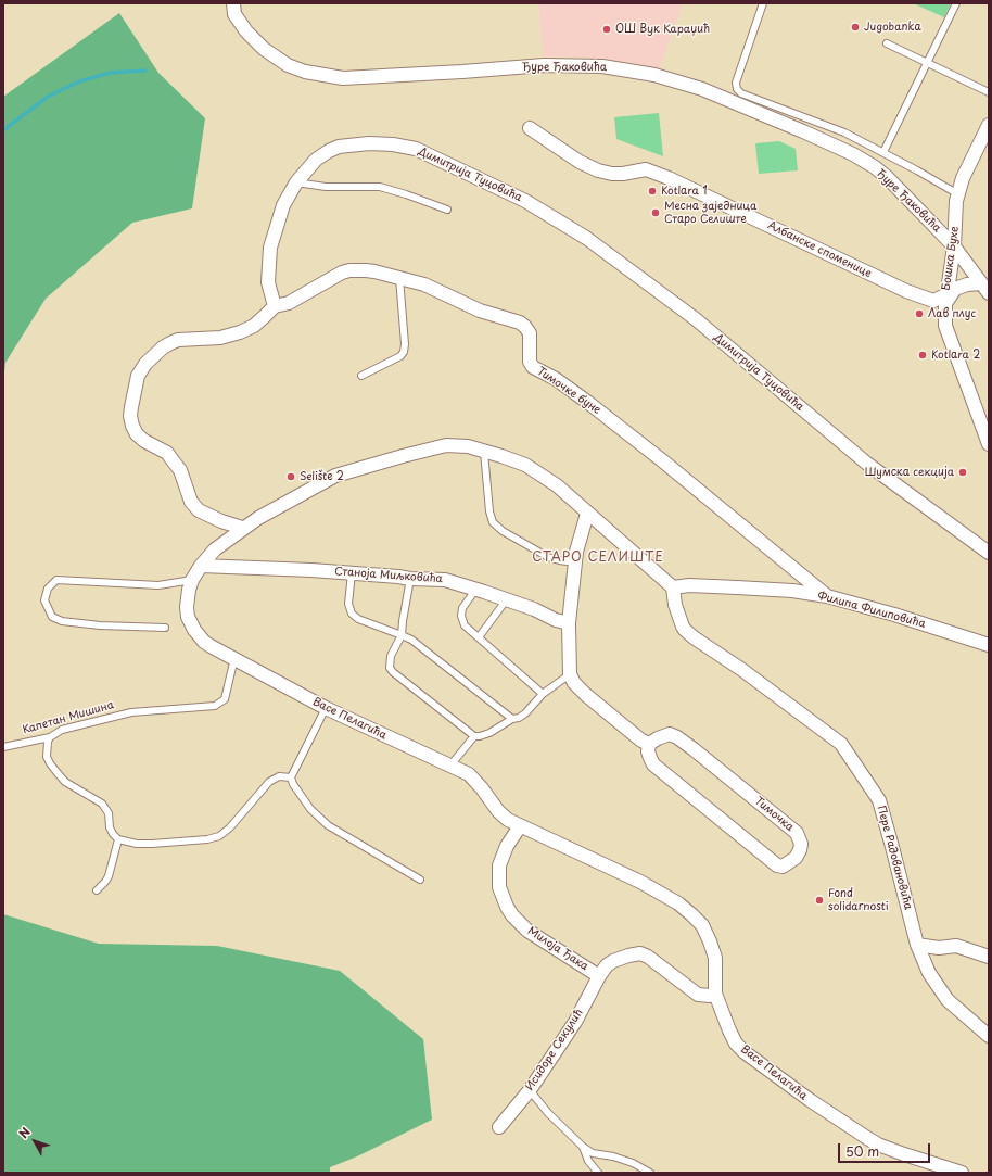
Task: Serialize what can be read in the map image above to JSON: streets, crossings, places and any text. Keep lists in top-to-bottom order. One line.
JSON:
{"streets":{"street":["Ђуре Ђаковића","Димитрија Туцовића","Албанске споменице","Бошка Бухе","Тимочке буне","Станоја Миљковића","Филипа Филиповића","Васе Пелагића","Тимочка","Пере Радовановића","Милоја Ђака","Исидоре Секулић"],"lane":["Капетан Мишина"]},"crossings":[["Ђуре Ђаковића","Бошка Бухе"],["Димитрија Туцовића","Тимочке буне"],["Албанске споменице","Бошка Бухе"],["Тимочке буне","Филипа Филиповића"],["Станоја Миљковића","Васе Пелагића"],["Филипа Филиповића","Васе Пелагића"],["Филипа Филиповића","Пере Радовановића"],["Капетан Мишина","Васе Пелагића"],["Васе Пелагића","Пере Радовановића"],["Васе Пелагића","Милоја Ђака"],["Васе Пелагића","Исидоре Секулић"],["Милоја Ђака","Исидоре Секулић"]],"districts":["СТАРО СЕЛИШТЕ"],"places":["Jugobanka","ОШ Вук Караџић","Kotlara 1","Месна заједница Старо Селиште","Лав плус","Kotlara 2","Шумска секција","Selište 2","Fond solidarnosti"],"scale_bar":"50 m","north":"top left"}
